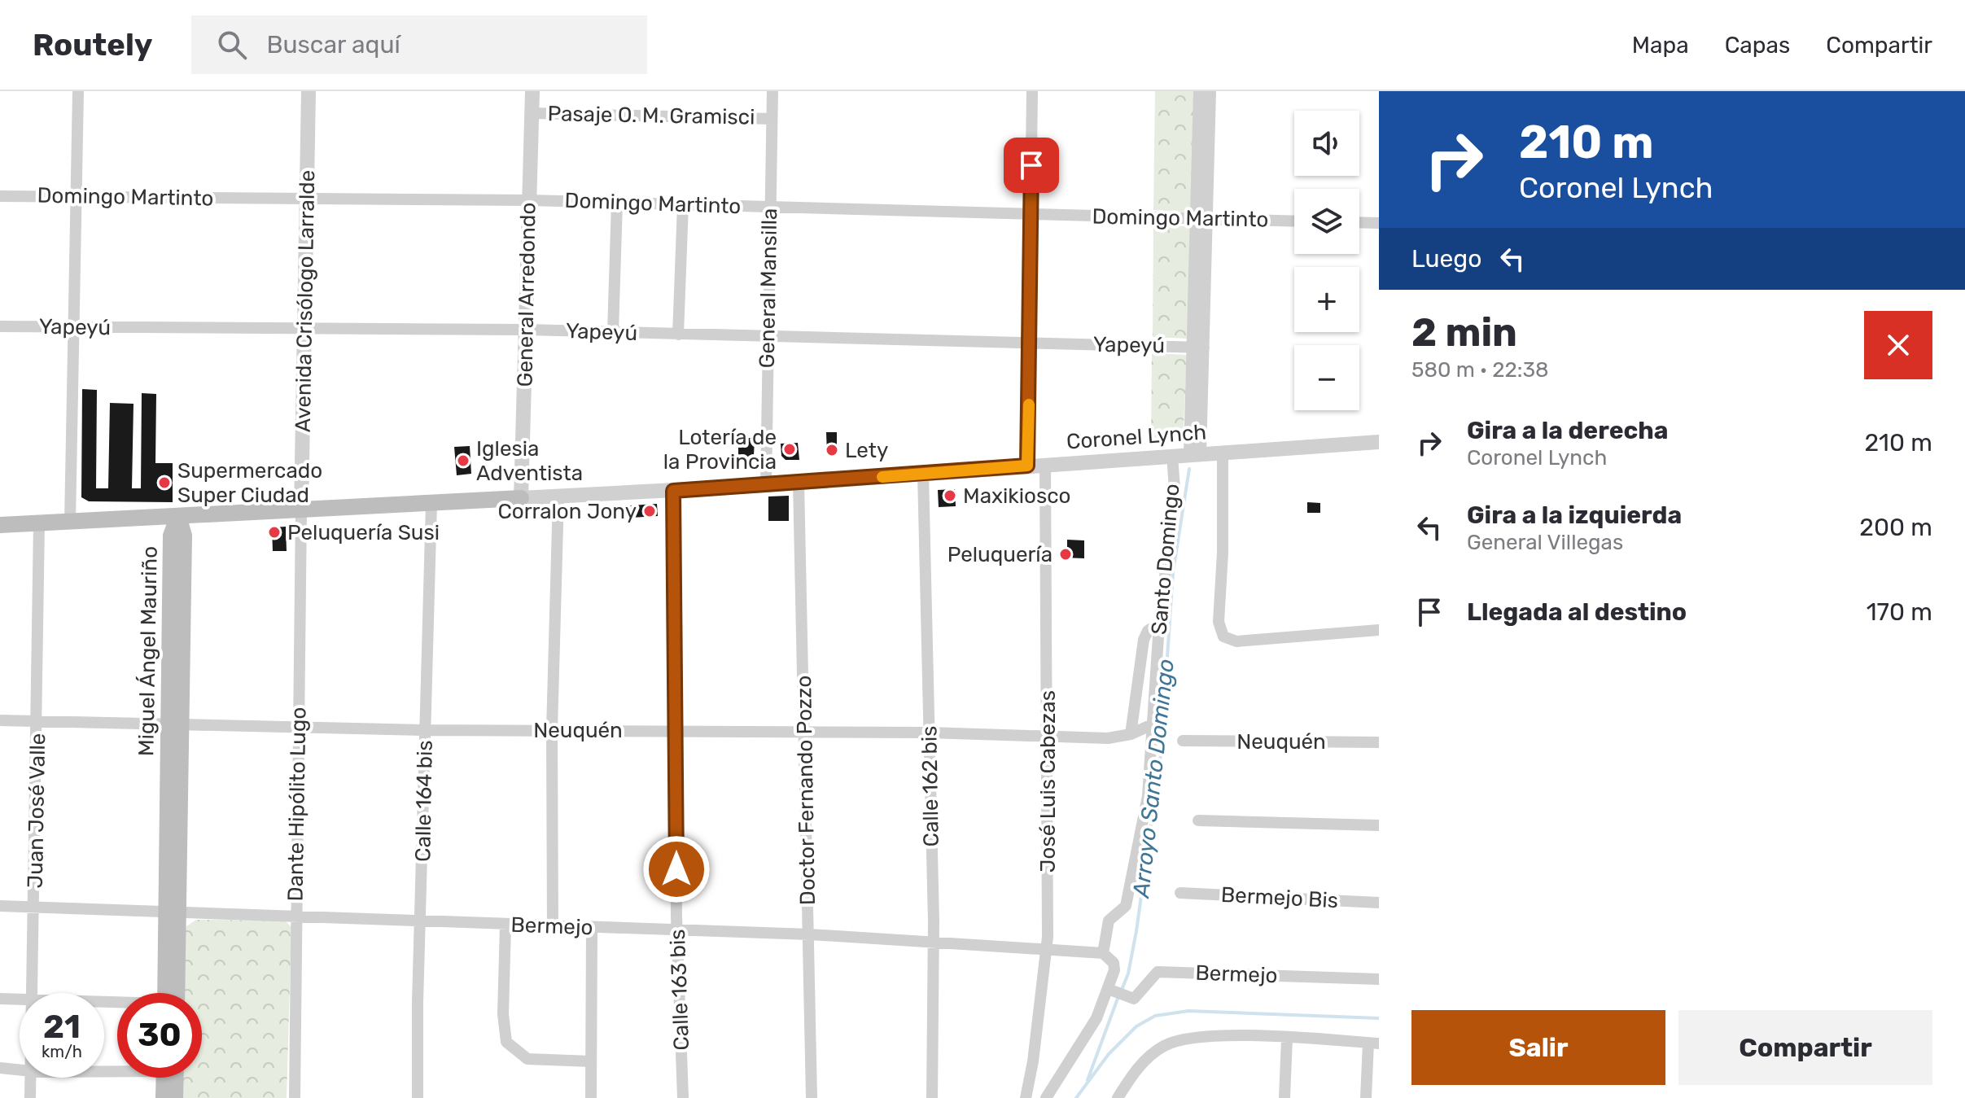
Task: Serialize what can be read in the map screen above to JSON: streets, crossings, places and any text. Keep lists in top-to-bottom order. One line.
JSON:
{"streets":{"main road":["Coronel Lynch","Miguel Ángel Mauriño"],"street":["Pasaje O. M. Gramisci","Domingo Martinto","General Mansilla","General Arredondo","Avenida Crisólogo Larralde","Yapeyú","Santo Domingo","Neuquén","José Luis Cabezas","Calle 162 bis","Doctor Fernando Pozzo","Calle 164 bis","Dante Hipólito Lugo","Juan José Valle","Bermejo Bis","Bermejo","Calle 163 bis"]},"crossings":[["Pasaje O. M. Gramisci","General Mansilla"],["Pasaje O. M. Gramisci","General Arredondo"],["Domingo Martinto","General Mansilla"],["Domingo Martinto","General Arredondo"],["Domingo Martinto","Avenida Crisólogo Larralde"],["General Mansilla","Yapeyú"],["General Mansilla","Coronel Lynch"],["General Arredondo","Yapeyú"],["General Arredondo","Coronel Lynch"],["Avenida Crisólogo Larralde","Yapeyú"],["Avenida Crisólogo Larralde","Coronel Lynch"],["Avenida Crisólogo Larralde","Dante Hipólito Lugo"],["Coronel Lynch","Santo Domingo"],["Coronel Lynch","Miguel Ángel Mauriño"],["Coronel Lynch","José Luis Cabezas"],["Coronel Lynch","Calle 162 bis"],["Coronel Lynch","Doctor Fernando Pozzo"],["Coronel Lynch","Calle 164 bis"],["Coronel Lynch","Dante Hipólito Lugo"],["Coronel Lynch","Juan José Valle"],["Coronel Lynch","Calle 163 bis"],["Santo Domingo","Neuquén"],["Santo Domingo","Bermejo"],["Miguel Ángel Mauriño","Neuquén"],["Miguel Ángel Mauriño","Bermejo"],["Neuquén","José Luis Cabezas"],["Neuquén","Calle 162 bis"],["Neuquén","Doctor Fernando Pozzo"],["Neuquén","Calle 164 bis"],["Neuquén","Dante Hipólito Lugo"],["Neuquén","Juan José Valle"],["Neuquén","Calle 163 bis"],["José Luis Cabezas","Bermejo"],["Calle 162 bis","Bermejo"],["Doctor Fernando Pozzo","Bermejo"],["Calle 164 bis","Bermejo"],["Dante Hipólito Lugo","Bermejo"],["Juan José Valle","Bermejo"],["Bermejo","Calle 163 bis"]],"water":["Arroyo Santo Domingo"],"places":["Lotería de la Provincia","Lety","Iglesia Adventista","Supermercado Super Ciudad","Maxikiosco","Corralon Jony","Peluquería Susi","Peluquería"],"page":{"header":"Routely","search":"Buscar aquí","nav":["Mapa","Capas","Compartir"],"turn":["210 m","Coronel Lynch"],"map_buttons":["+","−"],"then":"Luego","heading":["2 min","580 m · 22:38"],"list":[{"name":"Gira a la derecha","note":"Coronel Lynch","value":"210 m"},{"name":"Gira a la izquierda","note":"General Villegas","value":"200 m"},{"name":"Llegada al destino","value":"170 m"}],"speed":"21 km/h","limit":"30","buttons":["Salir","Compartir"]}}
